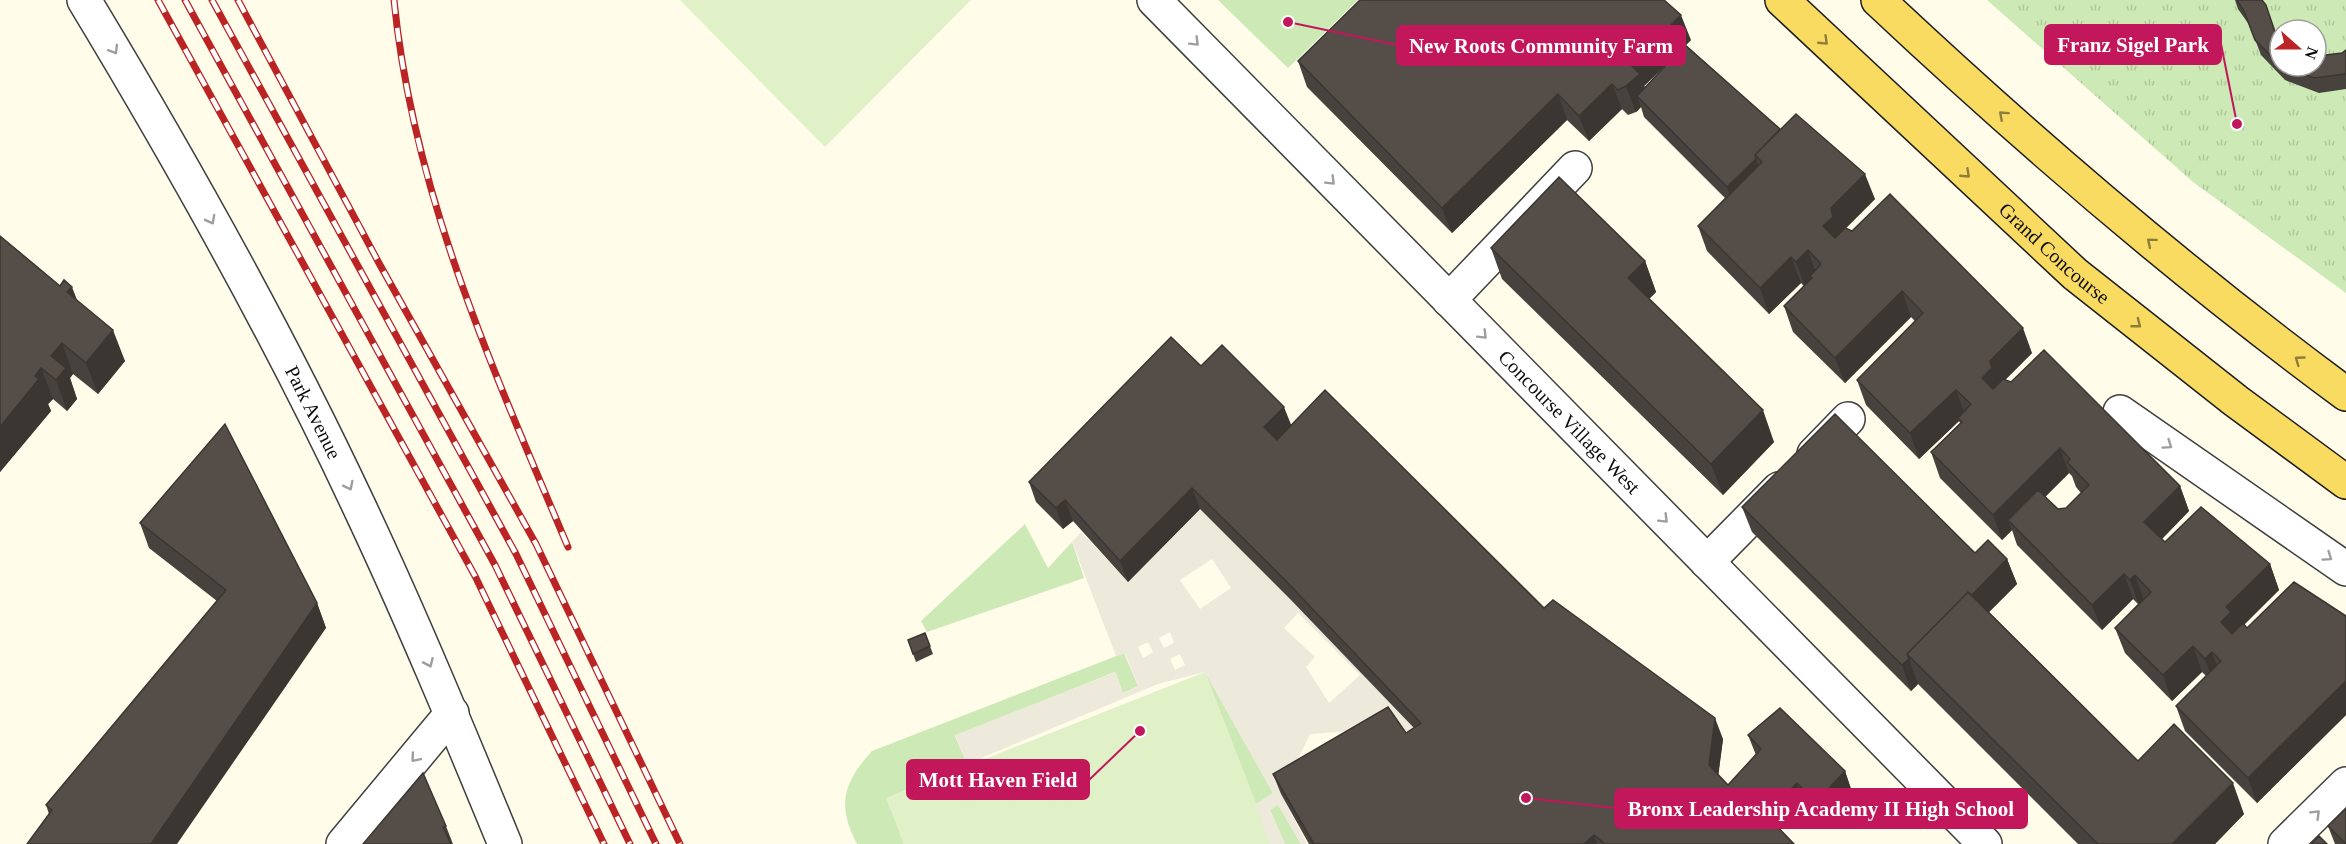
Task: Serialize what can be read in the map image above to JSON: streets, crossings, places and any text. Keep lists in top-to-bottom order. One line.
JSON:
{"streets":{"main road":["Grand Concourse"],"street":["Park Avenue","Concourse Village West"]},"one_way":["Park Avenue","Concourse Village West"],"places":["New Roots Community Farm","Franz Sigel Park","Mott Haven Field","Bronx Leadership Academy II High School"],"north":"right"}
